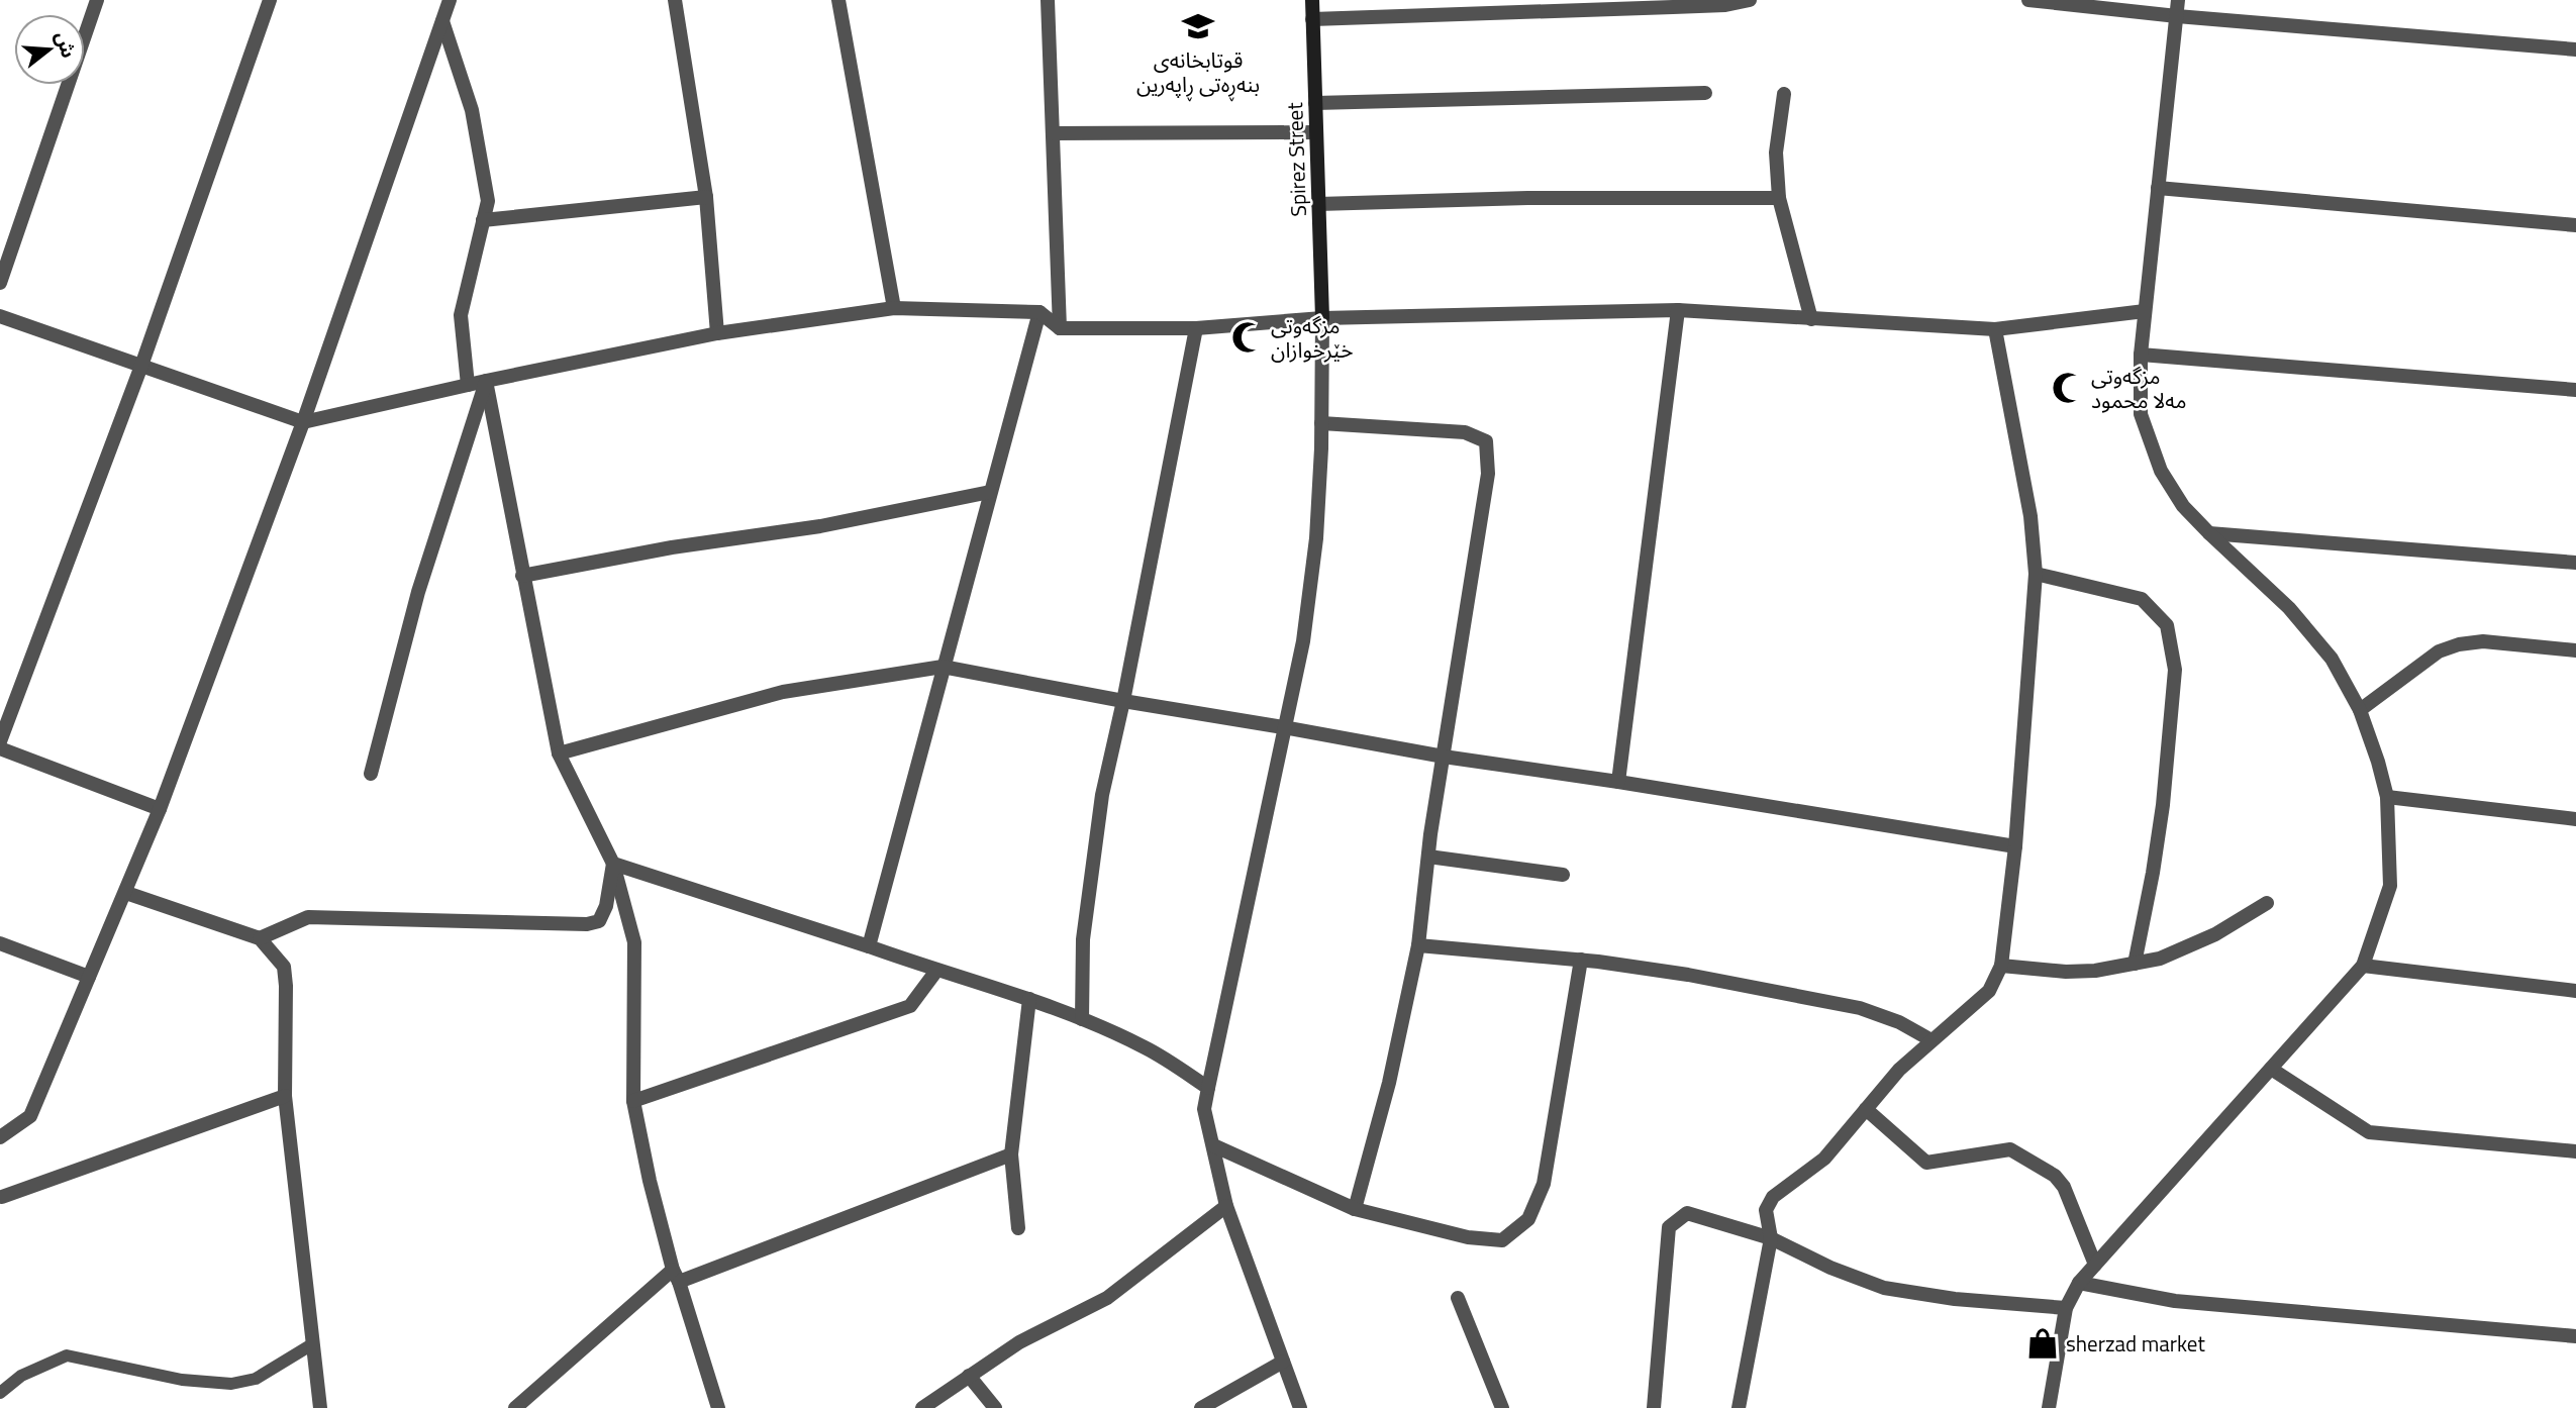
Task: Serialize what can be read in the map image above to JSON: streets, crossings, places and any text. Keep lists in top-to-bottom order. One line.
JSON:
{"streets":{"main road":["Spirez Street"]},"places":{"school or university":["قوتابخانەی بنەڕەتی ڕاپەرین"],"mosque":["مزگەوتی خێرخوازان","مزگه‌وتی مه‌لا محمود"],"shop":["sherzad market"]},"north":"right"}
